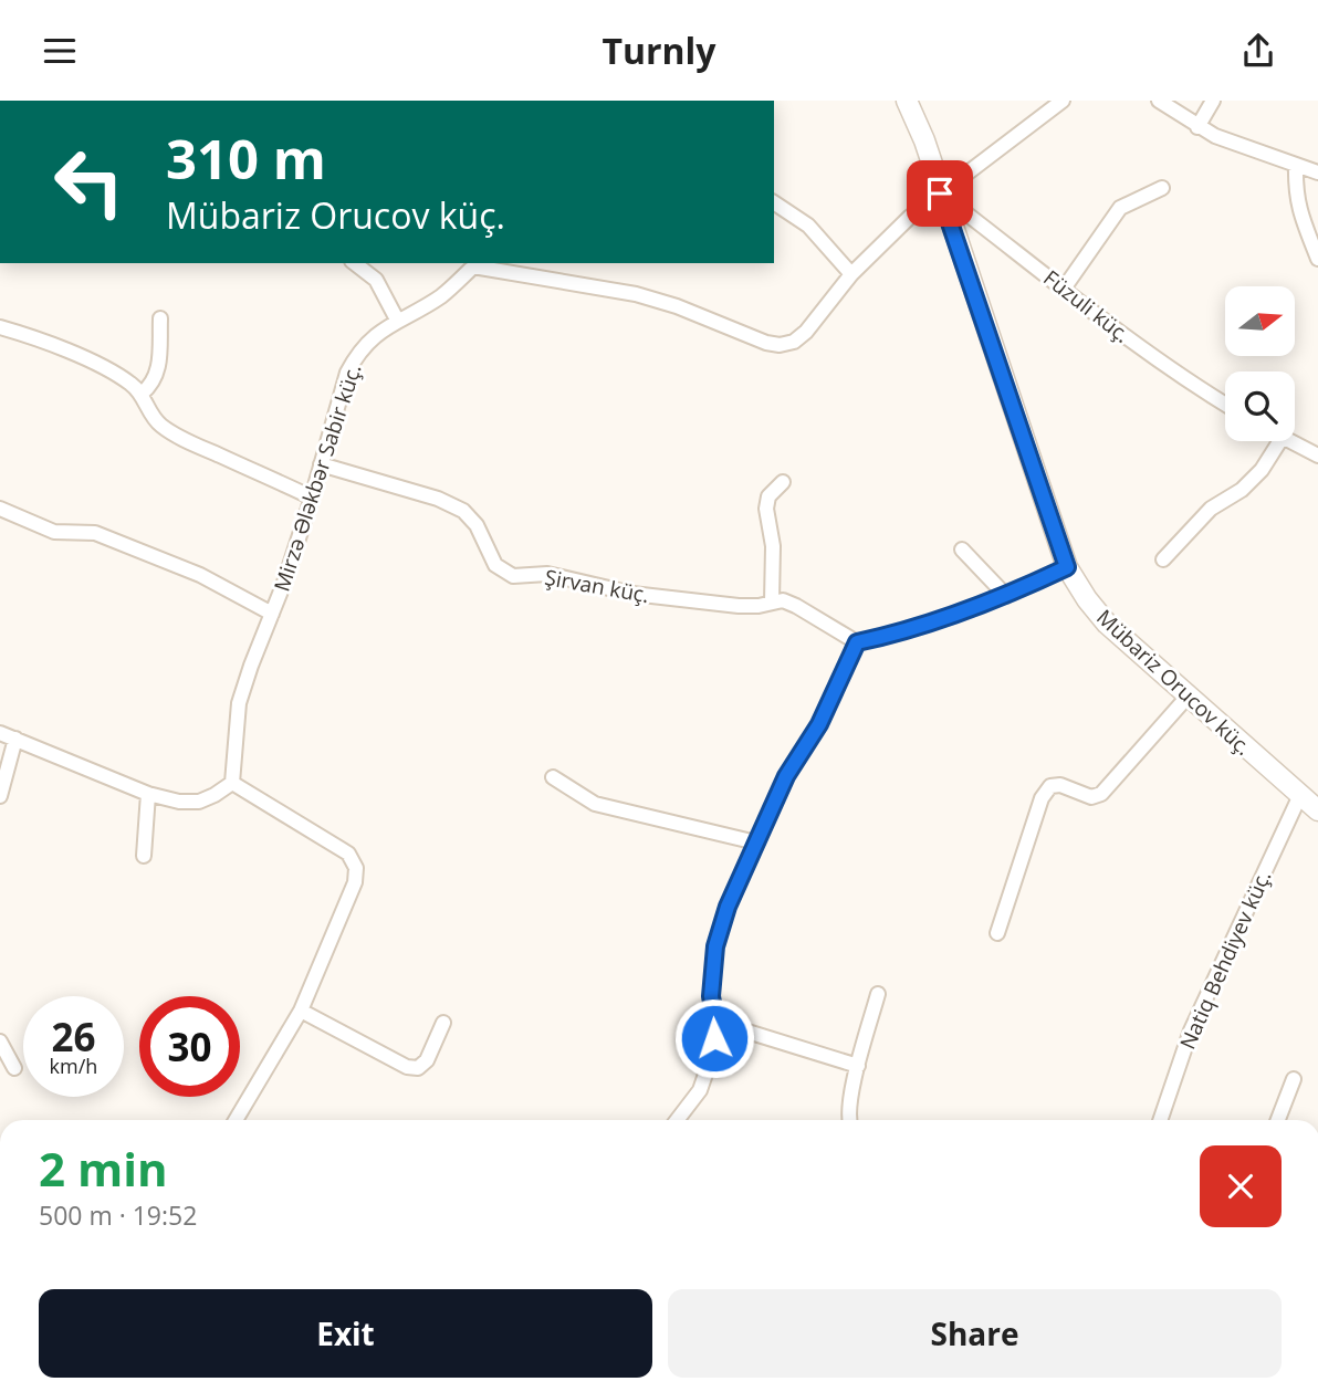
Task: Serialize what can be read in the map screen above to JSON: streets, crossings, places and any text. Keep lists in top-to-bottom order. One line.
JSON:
{"streets":{"street":["Füzuli küç.","Mirzə Ələkbər Sabir küç.","Şirvan küç.","Mübariz Orucov küç.","Natiq Behdiyev küç."]},"crossings":[["Füzuli küç.","Mübariz Orucov küç."],["Mirzə Ələkbər Sabir küç.","Şirvan küç."],["Mübariz Orucov küç.","Natiq Behdiyev küç."]],"north":"right","page":{"header":"Turnly","turn":["310 m","Mübariz Orucov küç."],"speed":"26 km/h","limit":"30","heading":["2 min","500 m · 19:52"],"buttons":["Exit","Share"]}}
